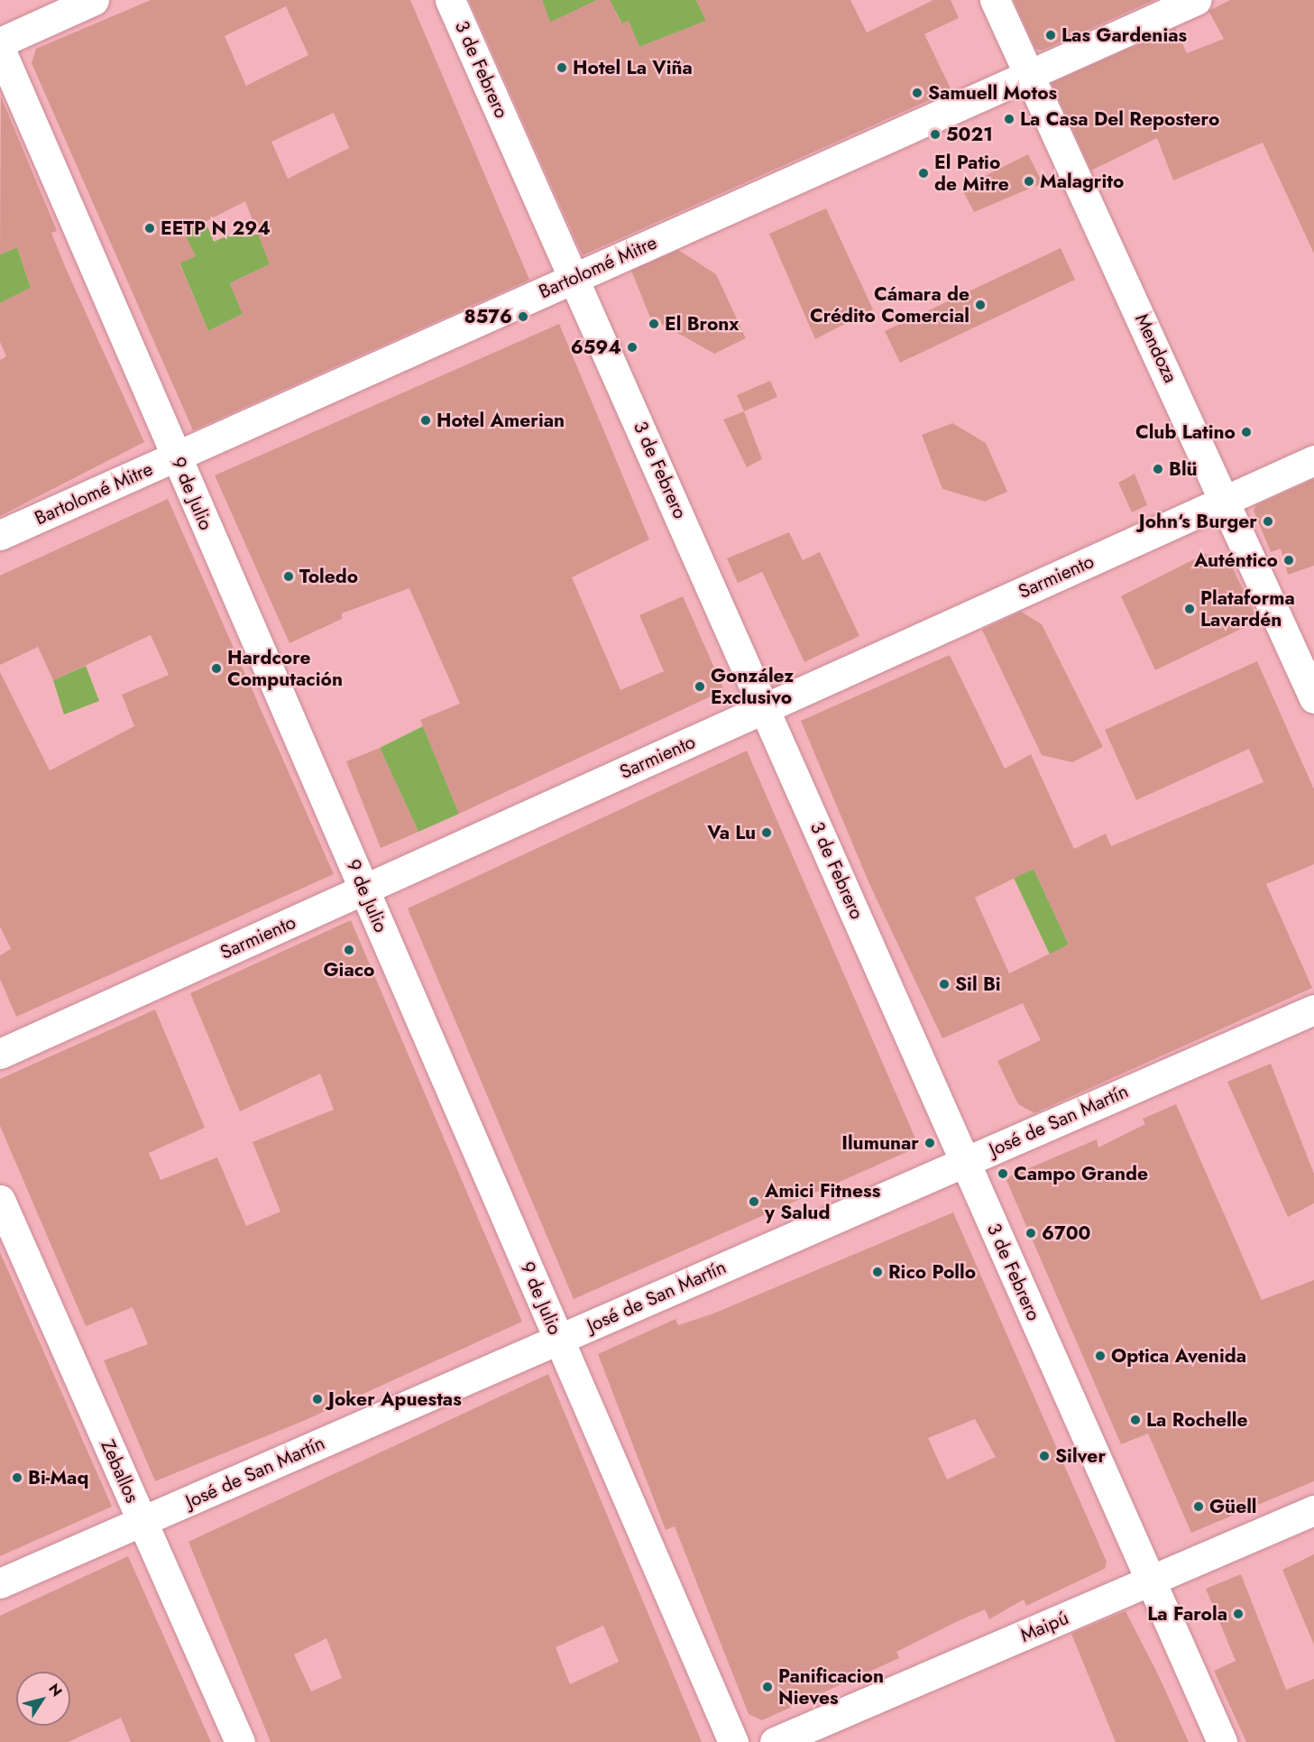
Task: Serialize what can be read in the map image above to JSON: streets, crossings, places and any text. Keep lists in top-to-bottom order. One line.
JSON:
{"streets":{"street":["3 de Febrero","Bartolomé Mitre","Mendoza","9 de Julio","Sarmiento","José de San Martín","Zeballos","Maipú"]},"crossings":[["3 de Febrero","Bartolomé Mitre"],["3 de Febrero","Sarmiento"],["3 de Febrero","José de San Martín"],["3 de Febrero","Maipú"],["Bartolomé Mitre","Mendoza"],["Bartolomé Mitre","9 de Julio"],["Mendoza","Sarmiento"],["9 de Julio","Sarmiento"],["9 de Julio","José de San Martín"],["José de San Martín","Zeballos"]],"places":["Las Gardenias","Hotel La Viña","Samuell Motos","La Casa Del Repostero","5021","El Patio de Mitre","Malagrito","EETP N 294","Cámara de Crédito Comercial","8576","El Bronx","6594","Hotel Amerian","Club Latino","Blü","John‘s Burger","Auténtico","Toledo","Plataforma Lavardén","Hardcore Computación","González Exclusivo","Va Lu","Giaco","Sil Bi","Ilumunar","Campo Grande","Amici Fitness y Salud","6700","Rico Pollo","Optica Avenida","Joker Apuestas","La Rochelle","Silver","Bi-Maq","Güell","La Farola","Panificacion Nieves"],"north":"top right"}
